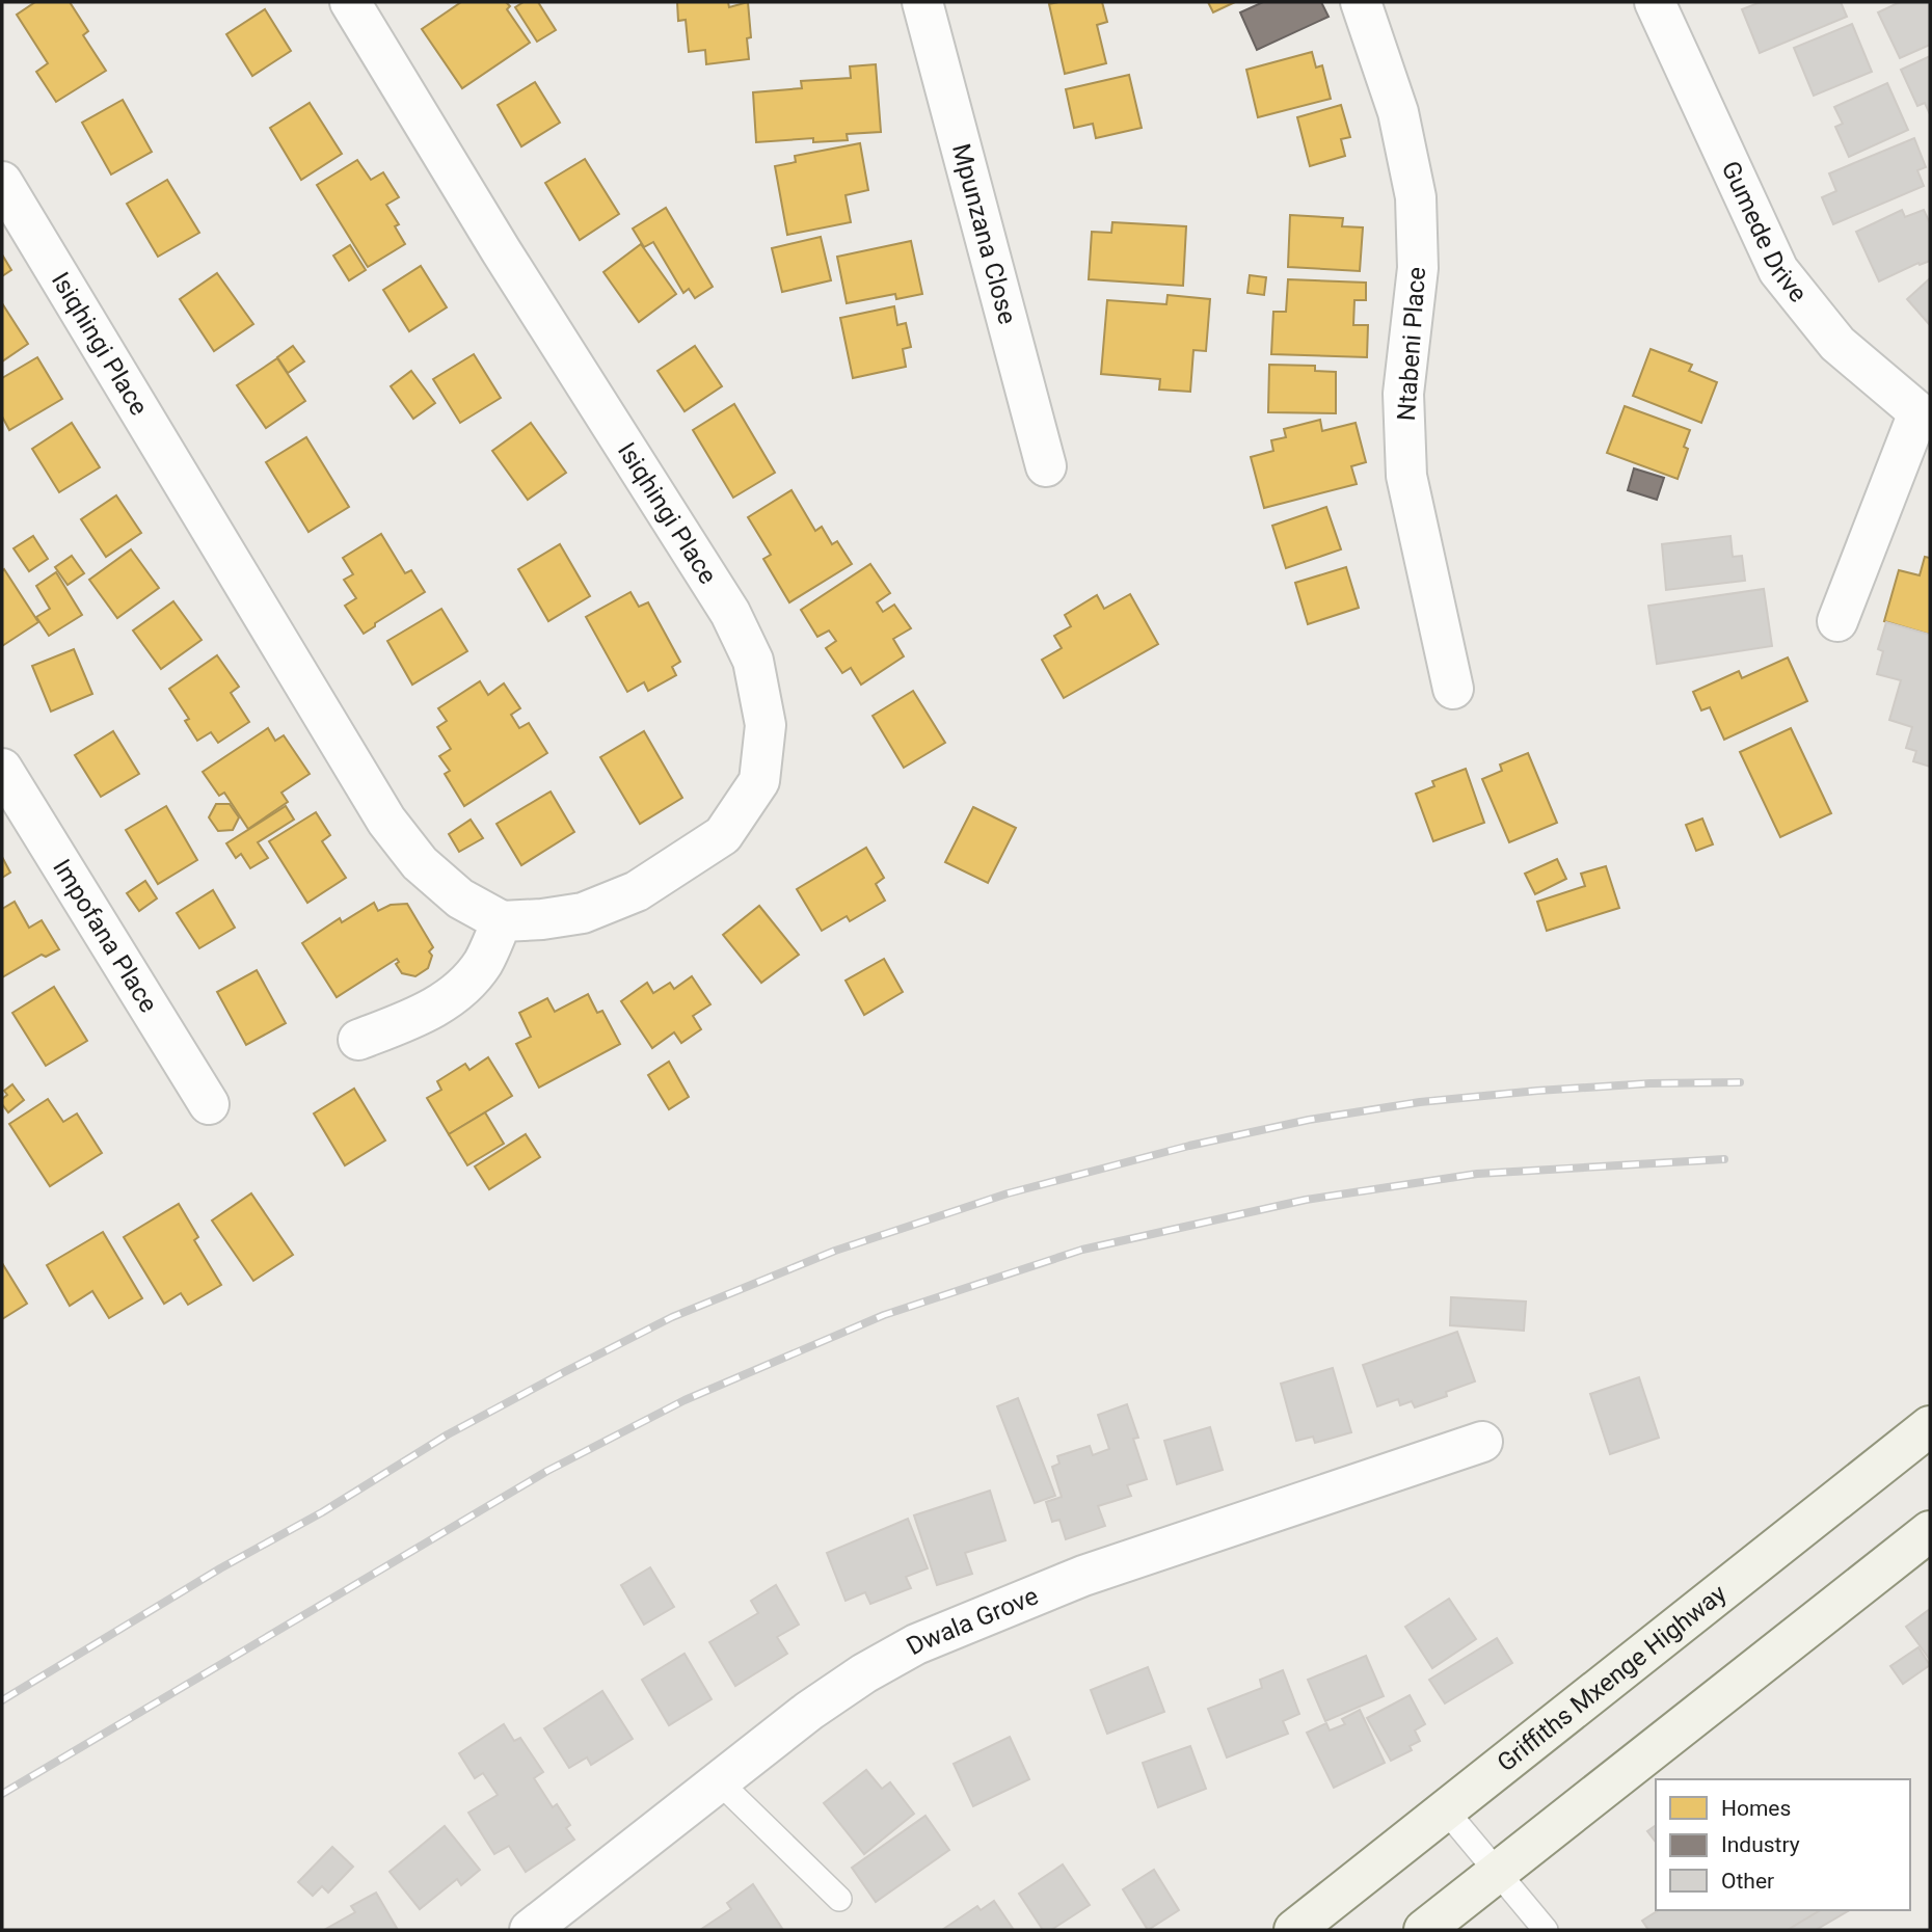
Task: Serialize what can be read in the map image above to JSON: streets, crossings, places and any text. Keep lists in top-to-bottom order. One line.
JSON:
{"streets":{"street":["Gumede Drive","Mpunzana Close","Isiqhingi Place","Ntabeni Place","Impofana Place","Dwala Grove","Griffiths Mxenge Highway"]},"legend":["Homes","Industry","Other"]}
